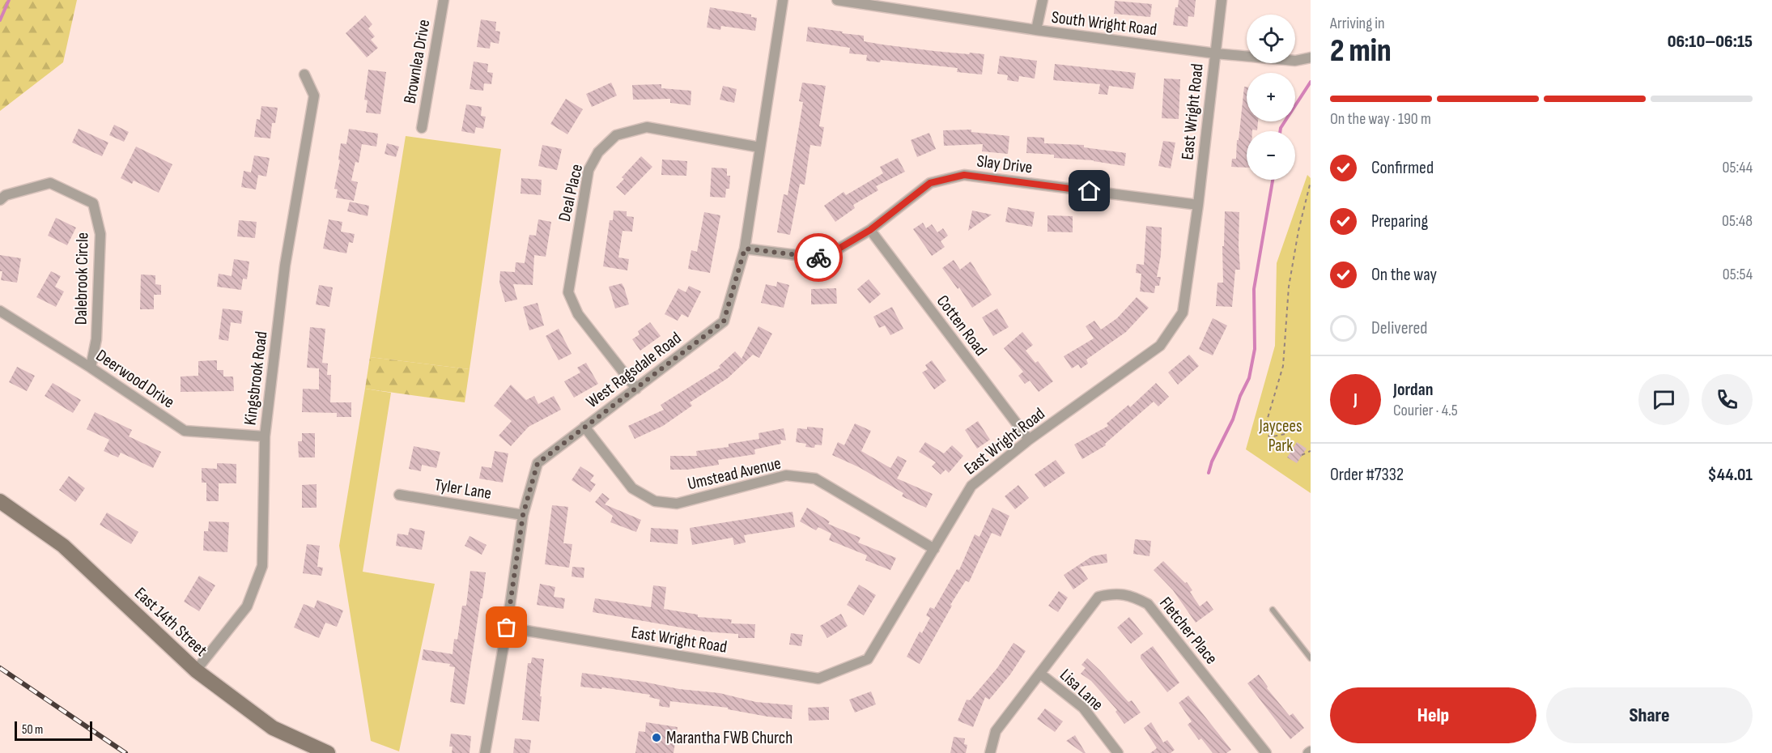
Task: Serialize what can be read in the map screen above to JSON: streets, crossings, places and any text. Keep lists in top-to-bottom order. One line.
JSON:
{"streets":{"street":["South Wright Road","Brownlea Drive","East Wright Road","Slay Drive","Deal Place","Dalebrook Circle","Cotten Road","West Ragsdale Road","Kingsbrook Road","Deerwood Drive","Umstead Avenue","Tyler Lane","East 14th Street","Fletcher Place","Lisa Lane"]},"crossings":[["South Wright Road","East Wright Road"],["East Wright Road","Slay Drive"],["East Wright Road","Cotten Road"],["East Wright Road","West Ragsdale Road"],["East Wright Road","Umstead Avenue"],["Slay Drive","Cotten Road"],["Slay Drive","West Ragsdale Road"],["Deal Place","West Ragsdale Road"],["Dalebrook Circle","Deerwood Drive"],["West Ragsdale Road","Umstead Avenue"],["West Ragsdale Road","Tyler Lane"],["Kingsbrook Road","Deerwood Drive"],["Kingsbrook Road","East 14th Street"],["Fletcher Place","Lisa Lane"]],"parks":["Jaycees Park"],"places":["Marantha FWB Church"],"scale_bar":"50 m","page":{"heading":["2 min","Arriving in","06:10–06:15"],"panel":["Jordan","Courier · 4.5","Order #7332","$44.01"],"map_buttons":["+","−"],"bar":"On the way · 190 m","list":[["Confirmed","05:44"],["Preparing","05:48"],["On the way","05:54"],"Delivered"],"round":"J","buttons":["Help","Share"],"scale":"50 m"}}
